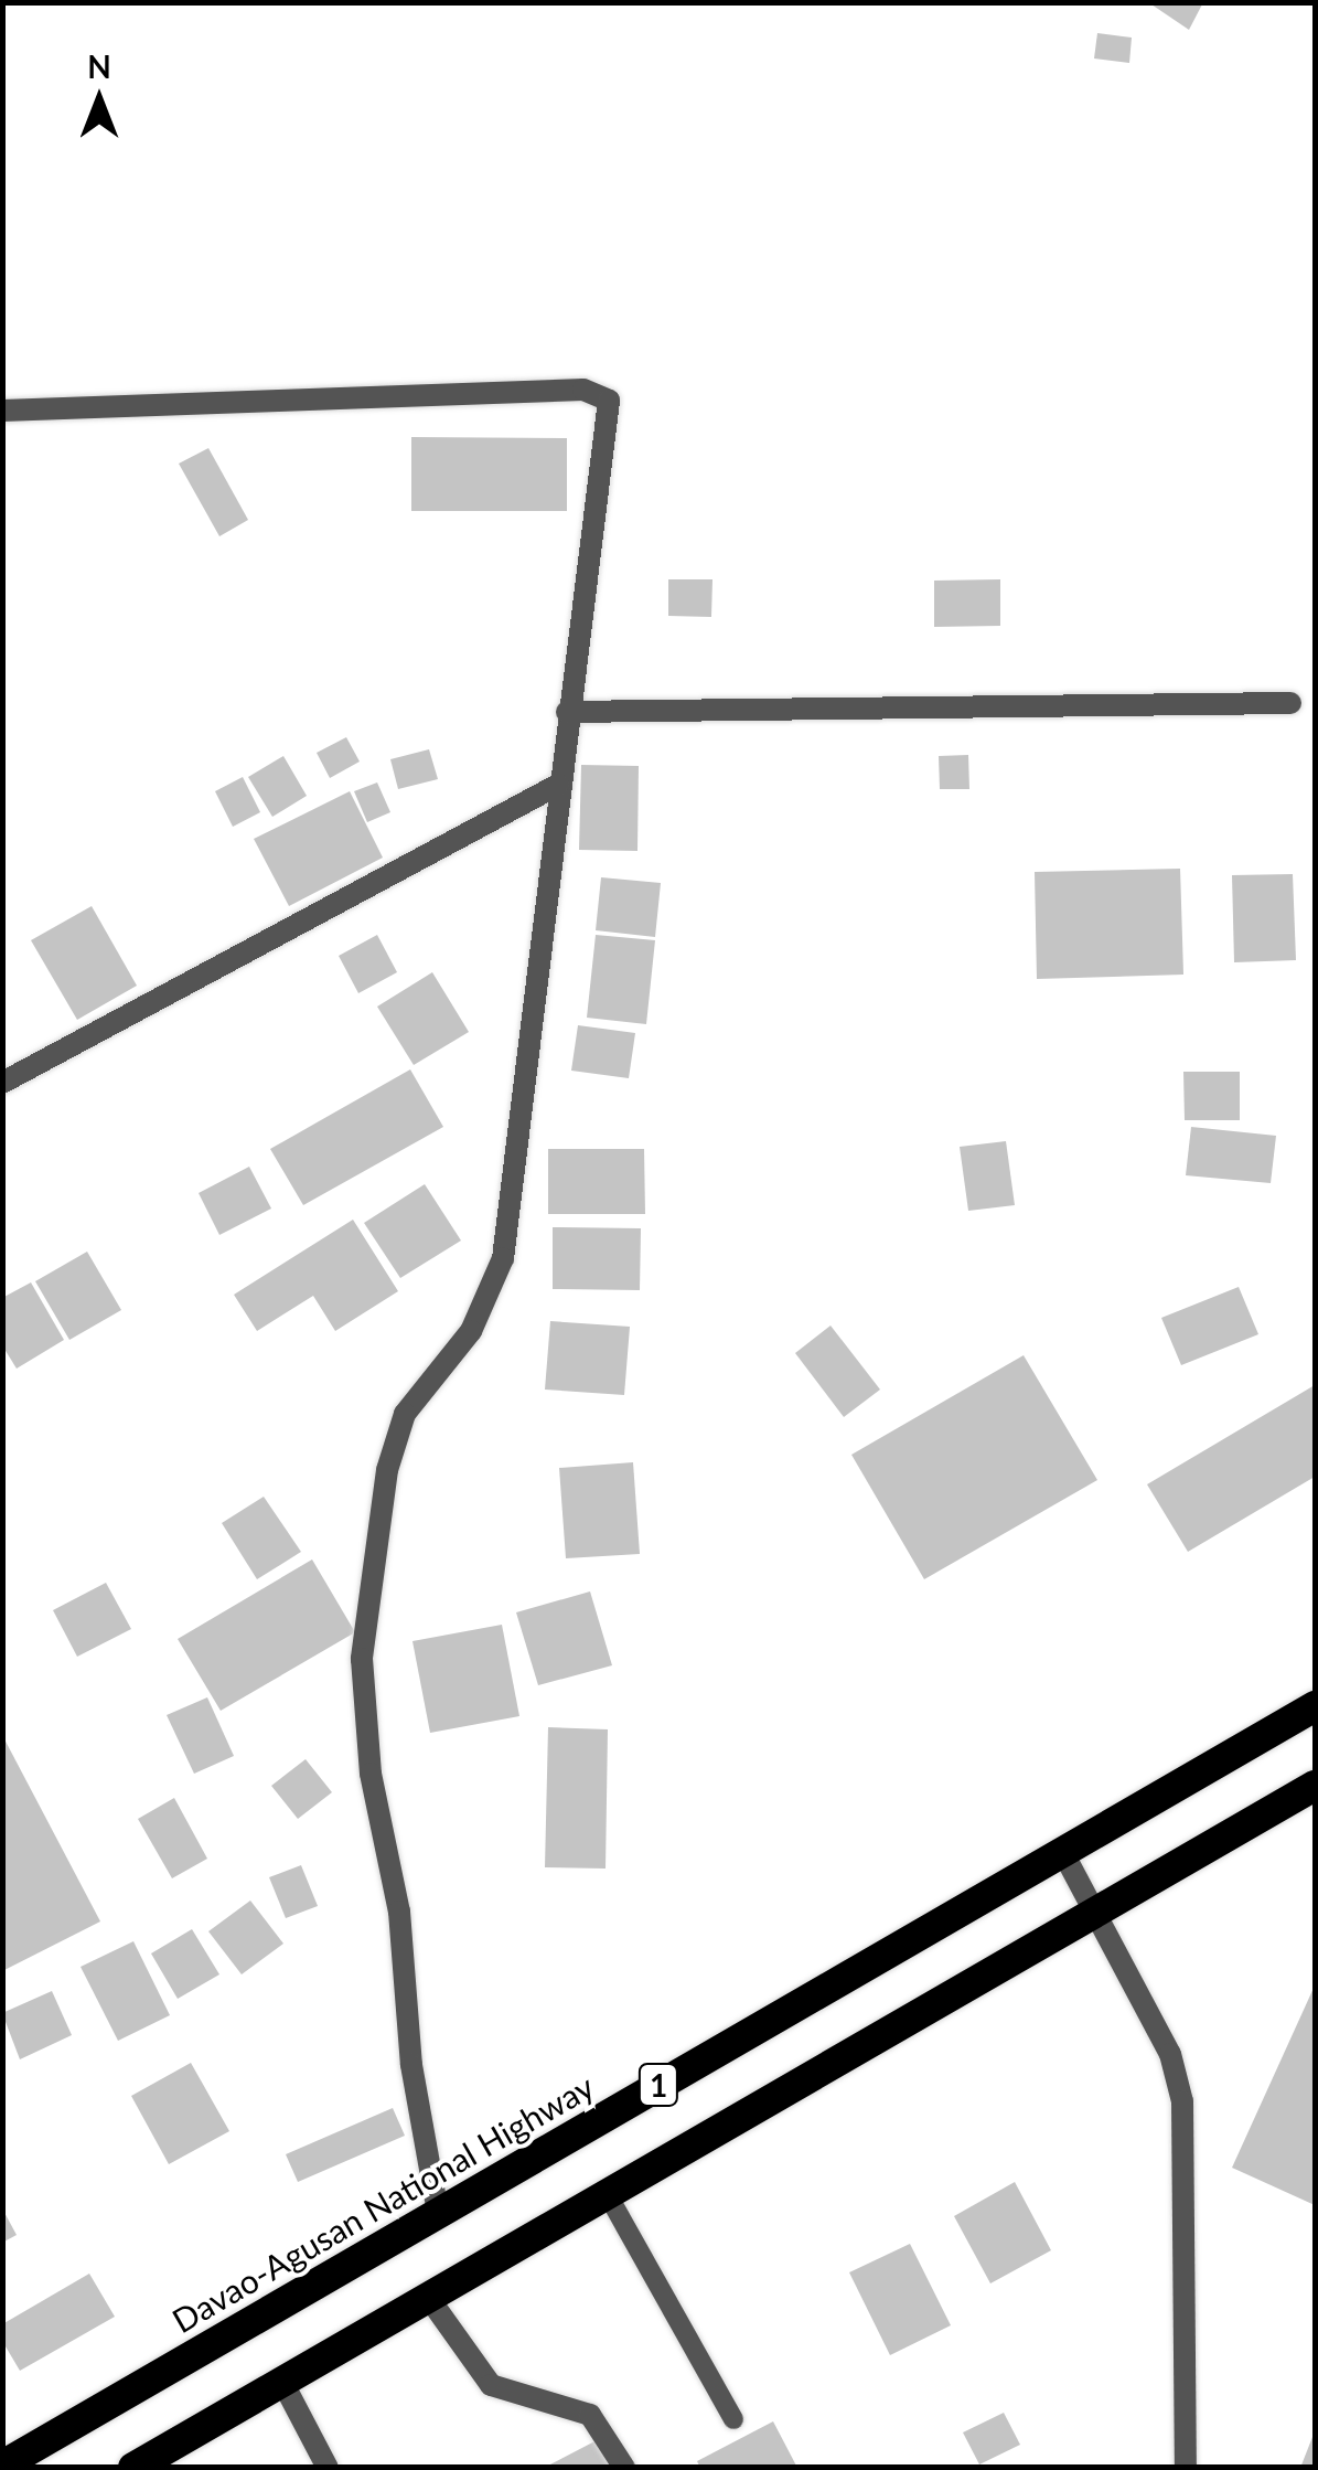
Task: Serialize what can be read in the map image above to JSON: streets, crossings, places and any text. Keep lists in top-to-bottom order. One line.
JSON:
{"streets":{"highway":["1","Davao-Agusan National Highway"]},"north":"top"}
